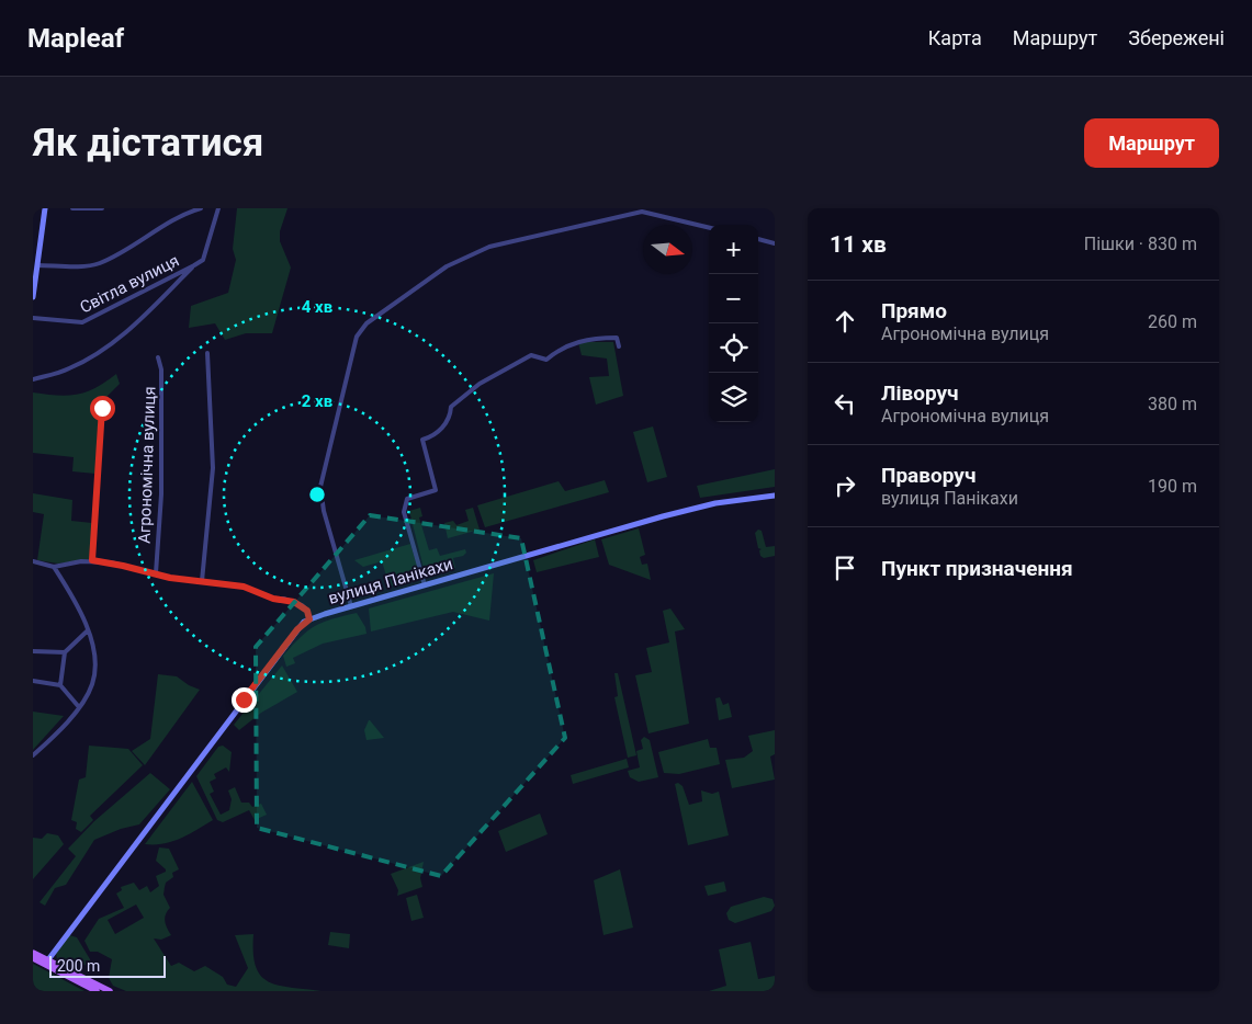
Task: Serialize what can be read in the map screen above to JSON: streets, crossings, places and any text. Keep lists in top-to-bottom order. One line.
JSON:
{"streets":{"street":["Світла вулиця","Агрономічна вулиця","вулиця Панікахи"]},"crossings":[["Агрономічна вулиця","вулиця Панікахи"]],"scale_bar":"200 m","north":"right","page":{"header":"Mapleaf","nav":["Карта","Маршрут","Збережені"],"buttons":"Маршрут","title":"Як дістатися","heading":["11 хв","Пішки · 830 m"],"map_buttons":["+","−"],"list":[["Прямо","Агрономічна вулиця","260 m"],["Ліворуч","Агрономічна вулиця","380 m"],["Праворуч","вулиця Панікахи","190 m"],"Пункт призначення"],"scale":"200 m"},"rings":["4 хв","2 хв"]}
